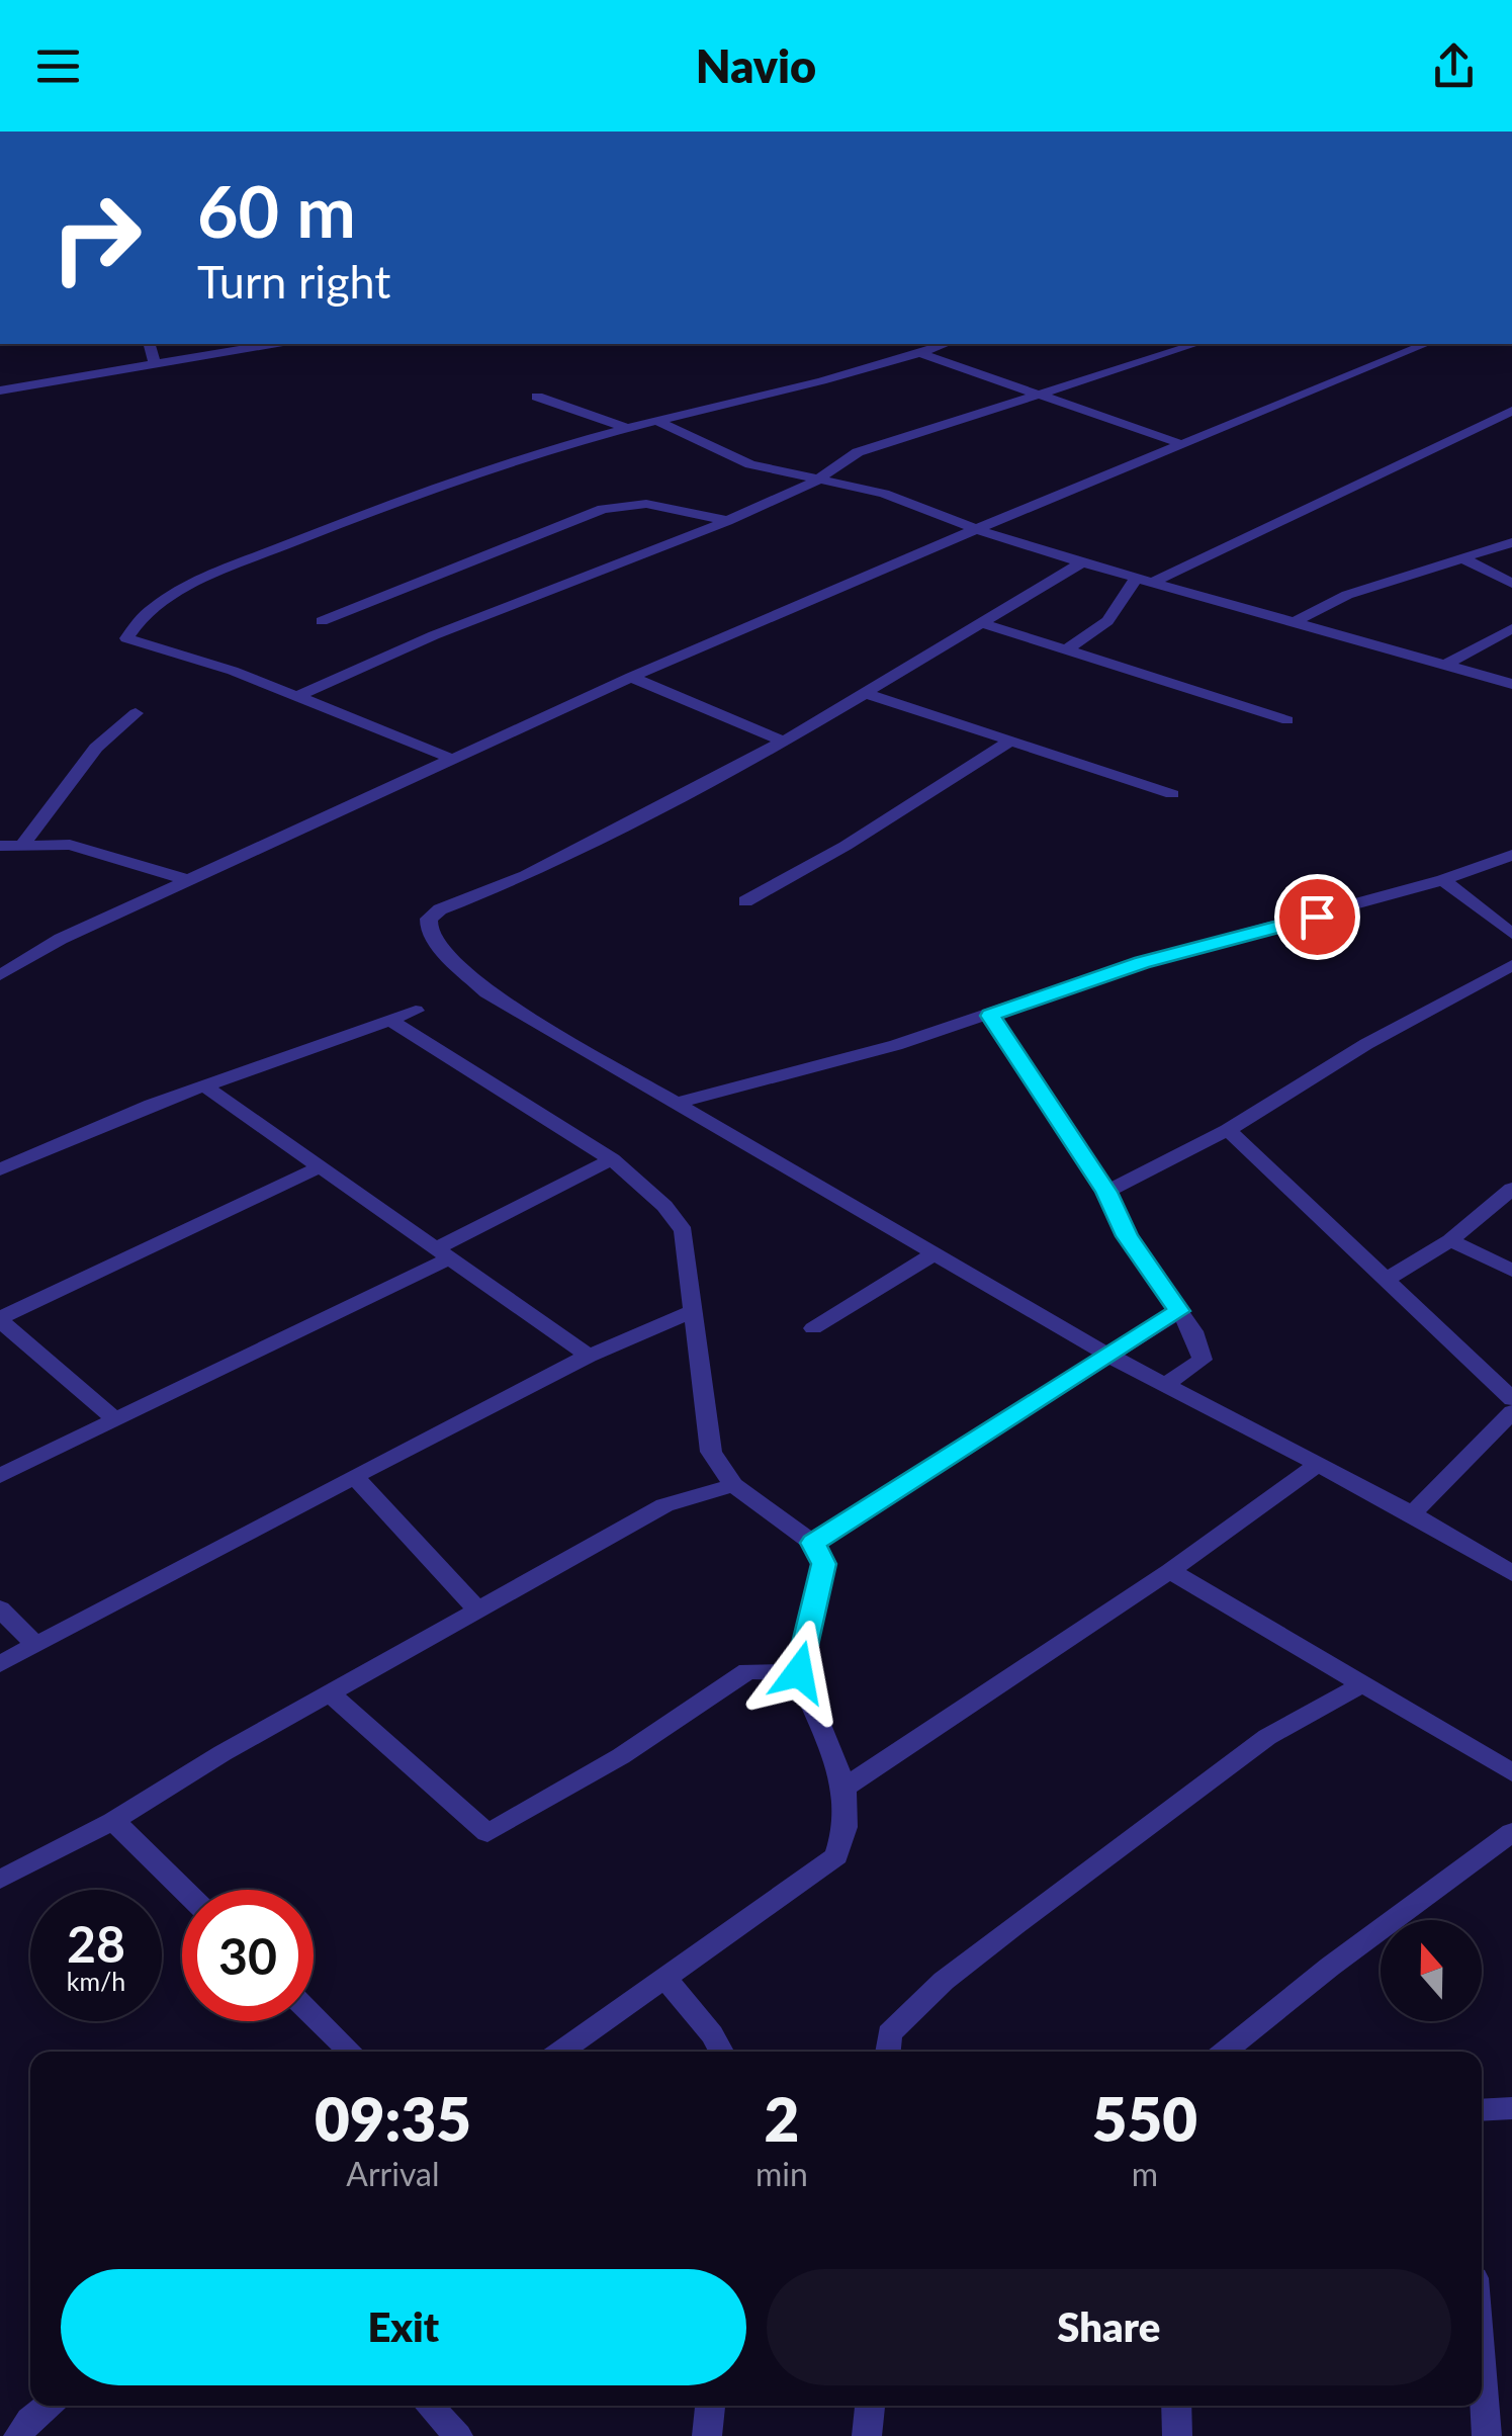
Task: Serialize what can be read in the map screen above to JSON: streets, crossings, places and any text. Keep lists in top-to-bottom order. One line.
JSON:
{"north":"top","page":{"header":"Navio","turn":["60 m","Turn right"],"speed":"28 km/h","limit":"30","eta":["09:35","Arrival","2","min","550","m"],"buttons":["Exit","Share"]}}
